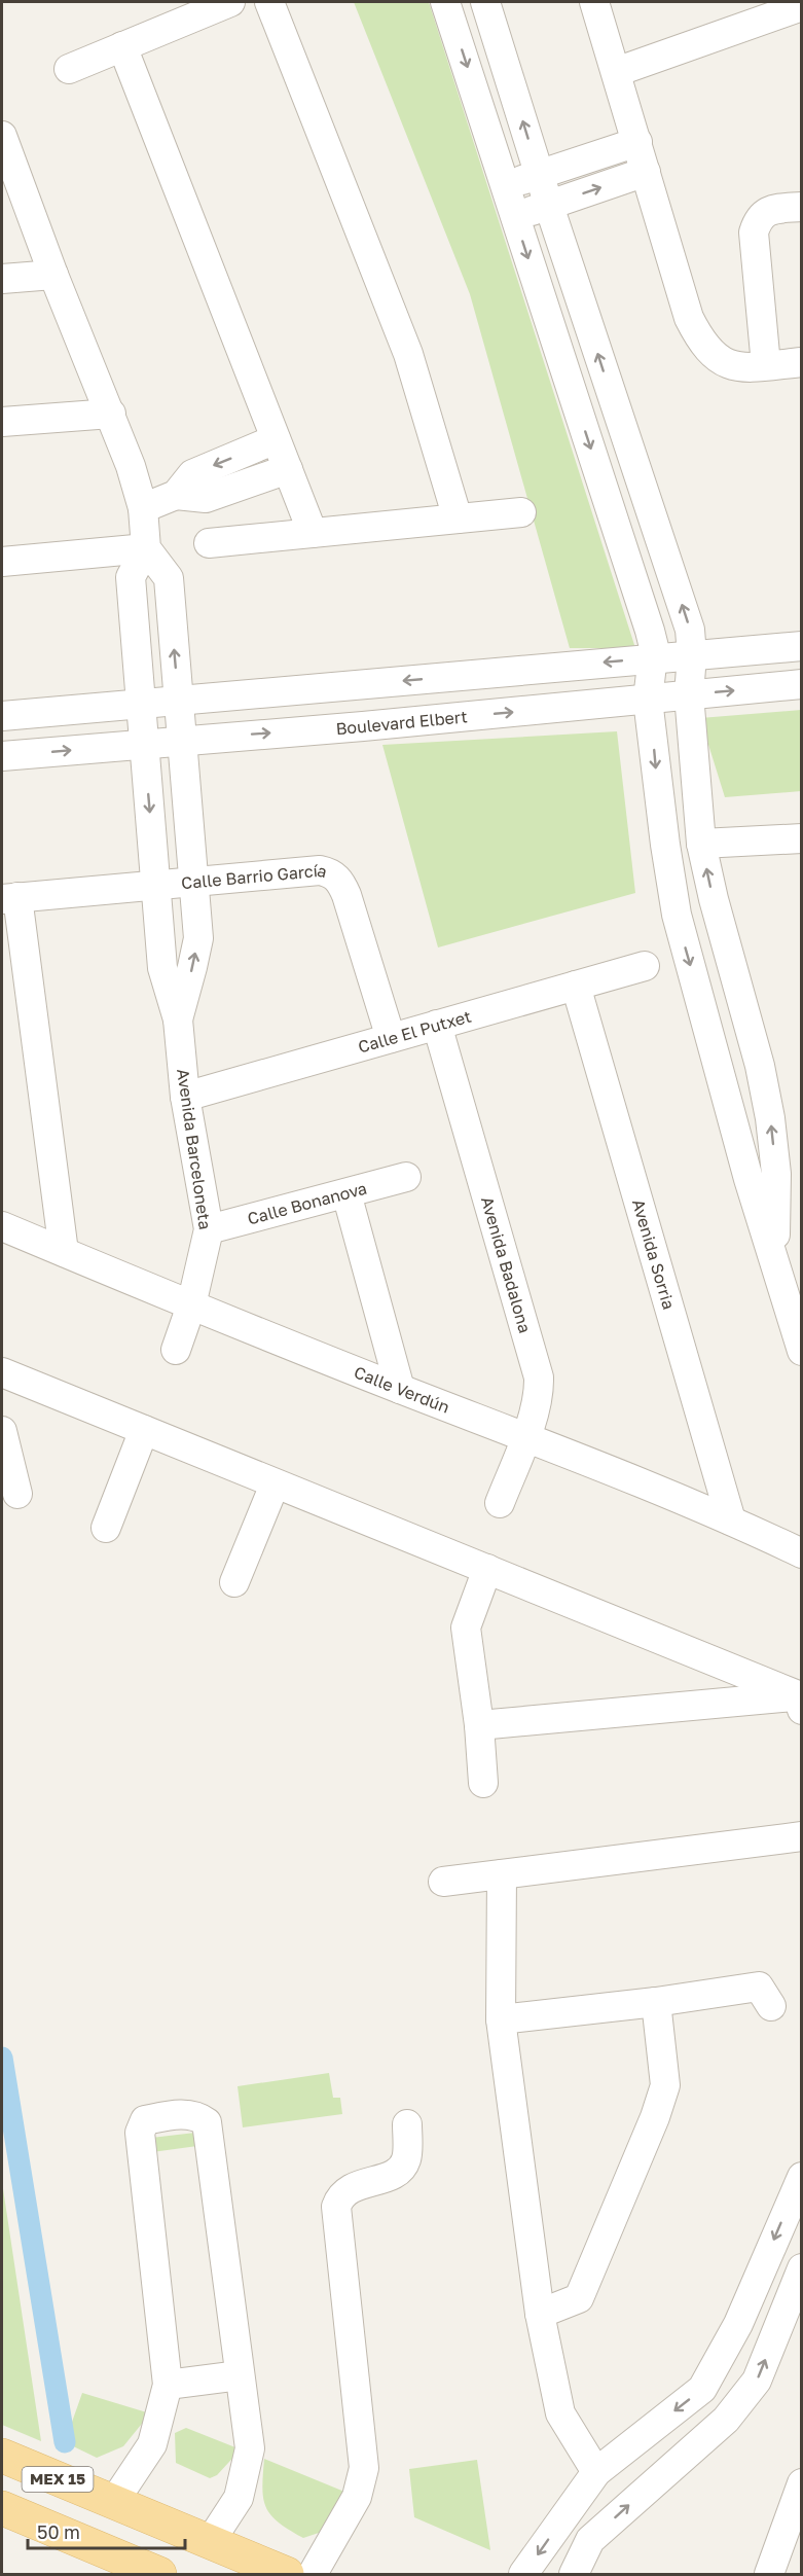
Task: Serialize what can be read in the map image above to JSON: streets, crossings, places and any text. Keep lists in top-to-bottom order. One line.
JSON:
{"streets":{"main road":["MEX 15"],"street":["Boulevard Elbert","Calle Barrio García","Calle El Putxet","Avenida Barceloneta","Calle Bonanova","Avenida Sorria","Avenida Badalona","Calle Verdún"]},"crossings":[["Boulevard Elbert","Avenida Barceloneta"],["Calle Barrio García","Calle El Putxet"],["Calle Barrio García","Avenida Barceloneta"],["Calle El Putxet","Avenida Barceloneta"],["Calle El Putxet","Avenida Sorria"],["Calle El Putxet","Avenida Badalona"],["Avenida Barceloneta","Calle Bonanova"],["Avenida Barceloneta","Calle Verdún"],["Avenida Sorria","Calle Verdún"],["Avenida Badalona","Calle Verdún"]],"scale_bar":"50 m"}
